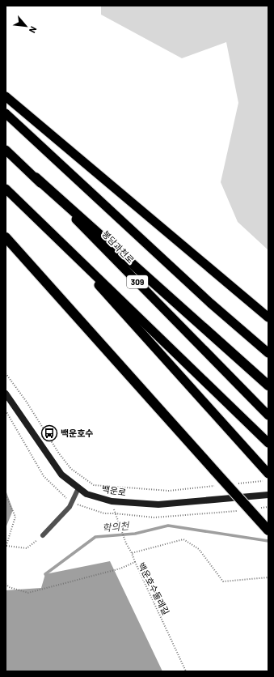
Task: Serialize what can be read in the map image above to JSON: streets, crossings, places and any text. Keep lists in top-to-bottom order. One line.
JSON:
{"streets":{"highway":["봉담과천로","309"],"main road":["백운로"],"path":["백운호수둘레길"]},"water":["학의천"],"places":{"bus stop":["백운호수"]},"north":"bottom right"}
